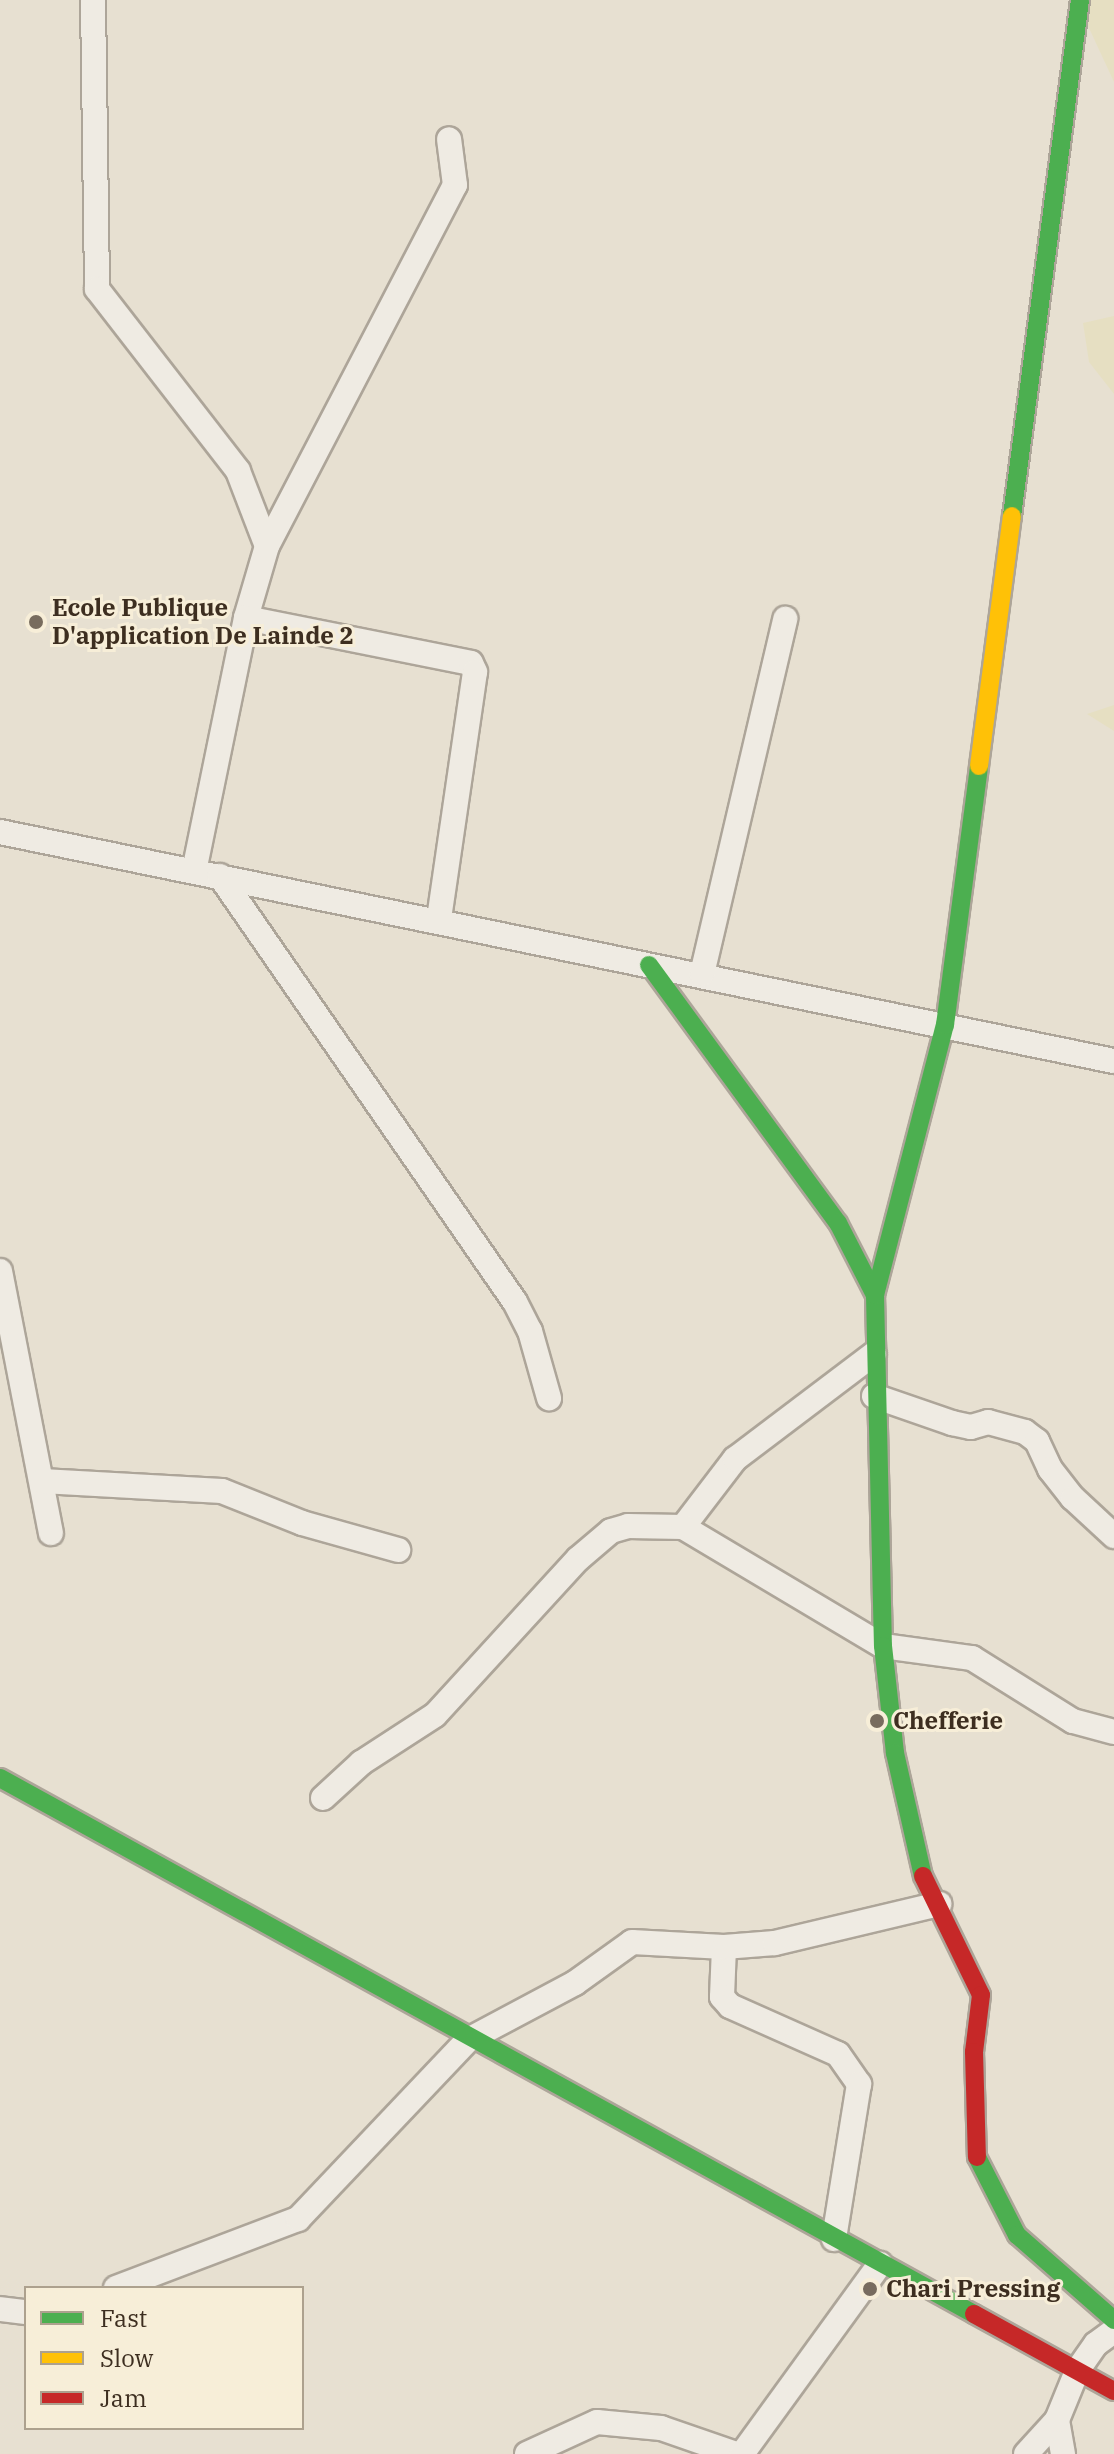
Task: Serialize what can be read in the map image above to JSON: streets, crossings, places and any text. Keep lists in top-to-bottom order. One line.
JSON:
{"places":["Ecole Publique D'application De Lainde 2","Chefferie","Chari Pressing"],"legend":["Fast","Slow","Jam"]}
